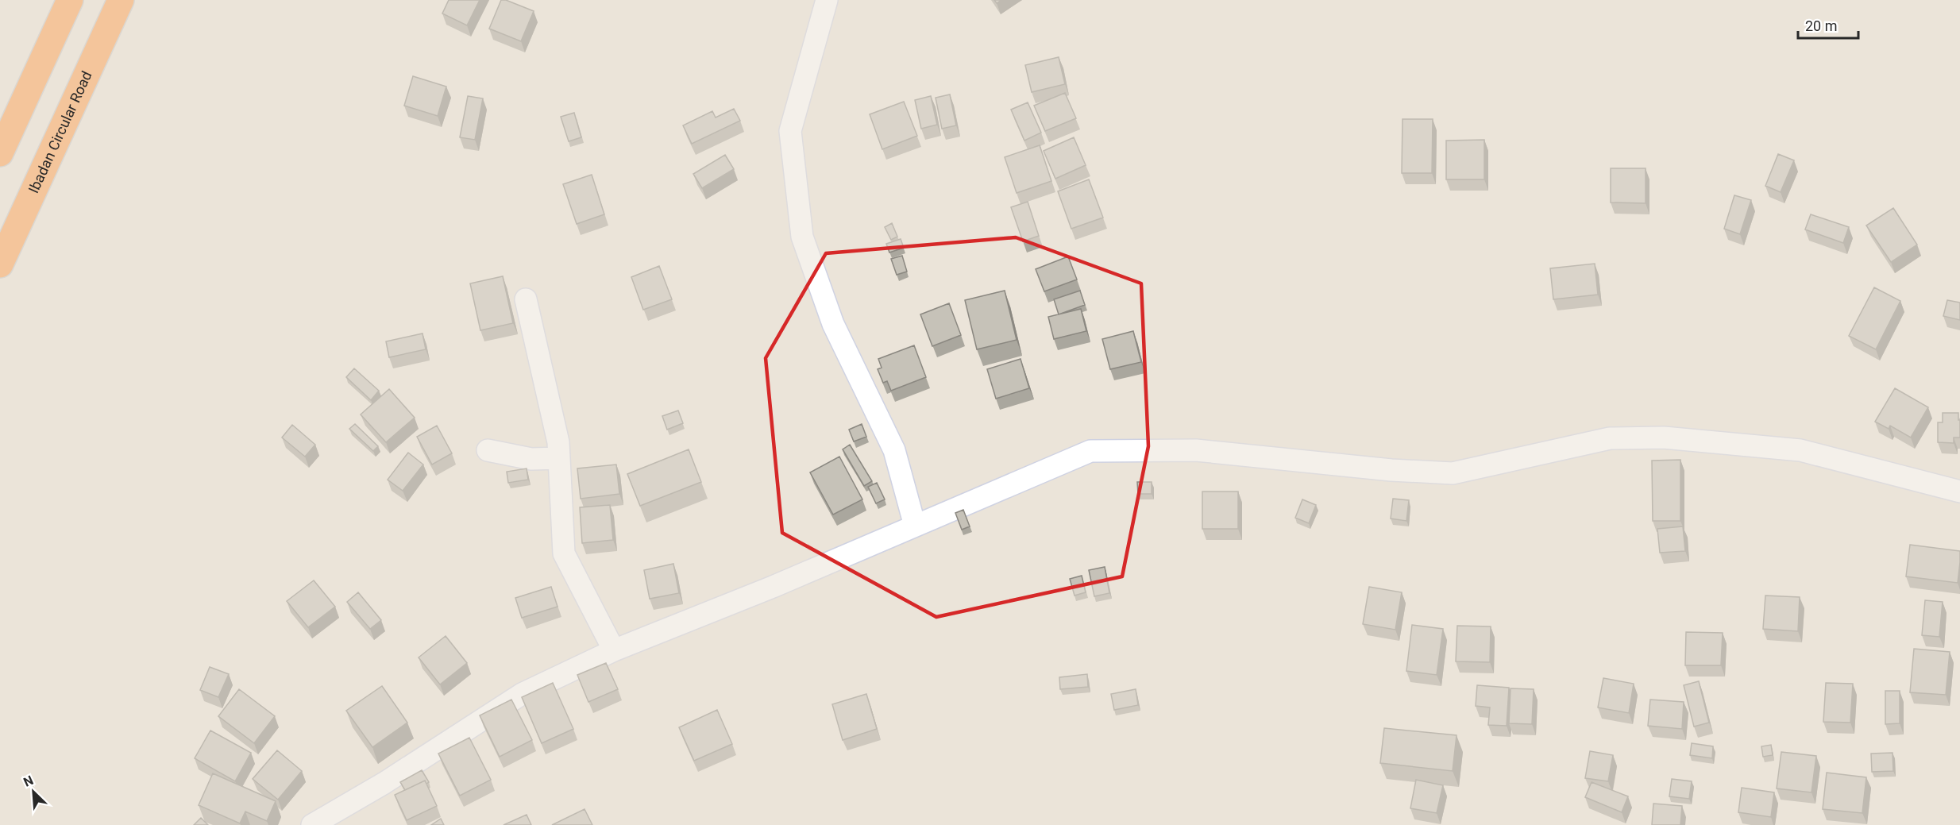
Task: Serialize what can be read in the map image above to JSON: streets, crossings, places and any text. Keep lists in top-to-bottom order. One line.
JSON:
{"streets":{"highway":["Ibadan Circular Road"]},"scale_bar":"20 m","north":"top left"}
